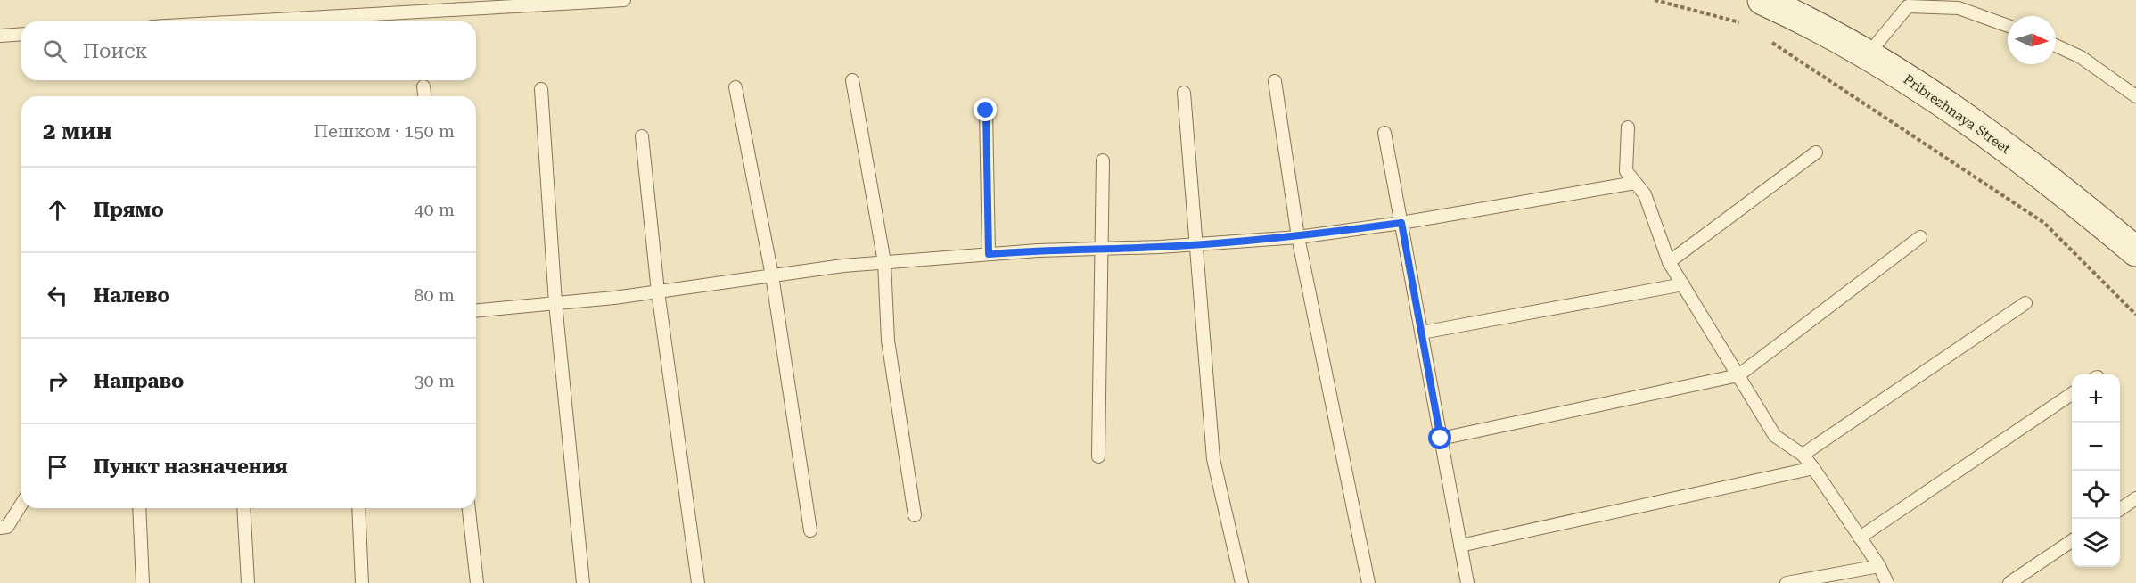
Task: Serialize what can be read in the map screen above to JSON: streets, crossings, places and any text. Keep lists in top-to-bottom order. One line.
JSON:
{"streets":{"main road":["Pribrezhnaya Street"]},"north":"right","page":{"search":"Поиск","heading":["2 мин","Пешком · 150 m"],"list":[["Прямо","40 m"],["Налево","80 m"],["Направо","30 m"],"Пункт назначения"],"map_buttons":["+","−"]}}
